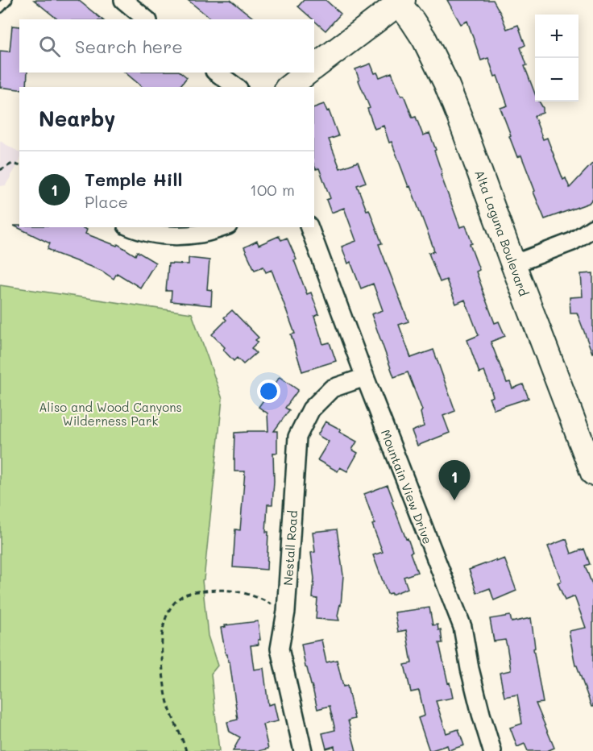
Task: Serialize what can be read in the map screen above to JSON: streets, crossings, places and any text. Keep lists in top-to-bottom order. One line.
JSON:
{"streets":{"main road":["Alta Laguna Boulevard"],"street":["Mountain View Drive","Nestall Road"]},"crossings":[["Mountain View Drive","Nestall Road"]],"parks":["Aliso and Wood Canyons Wilderness Park"],"page":{"map_buttons":["+","−"],"search":"Search here","heading":"Nearby","list":[{"mark":"1","name":"Temple Hill","note":"Place","value":"100 m"}],"pins":"1"}}
